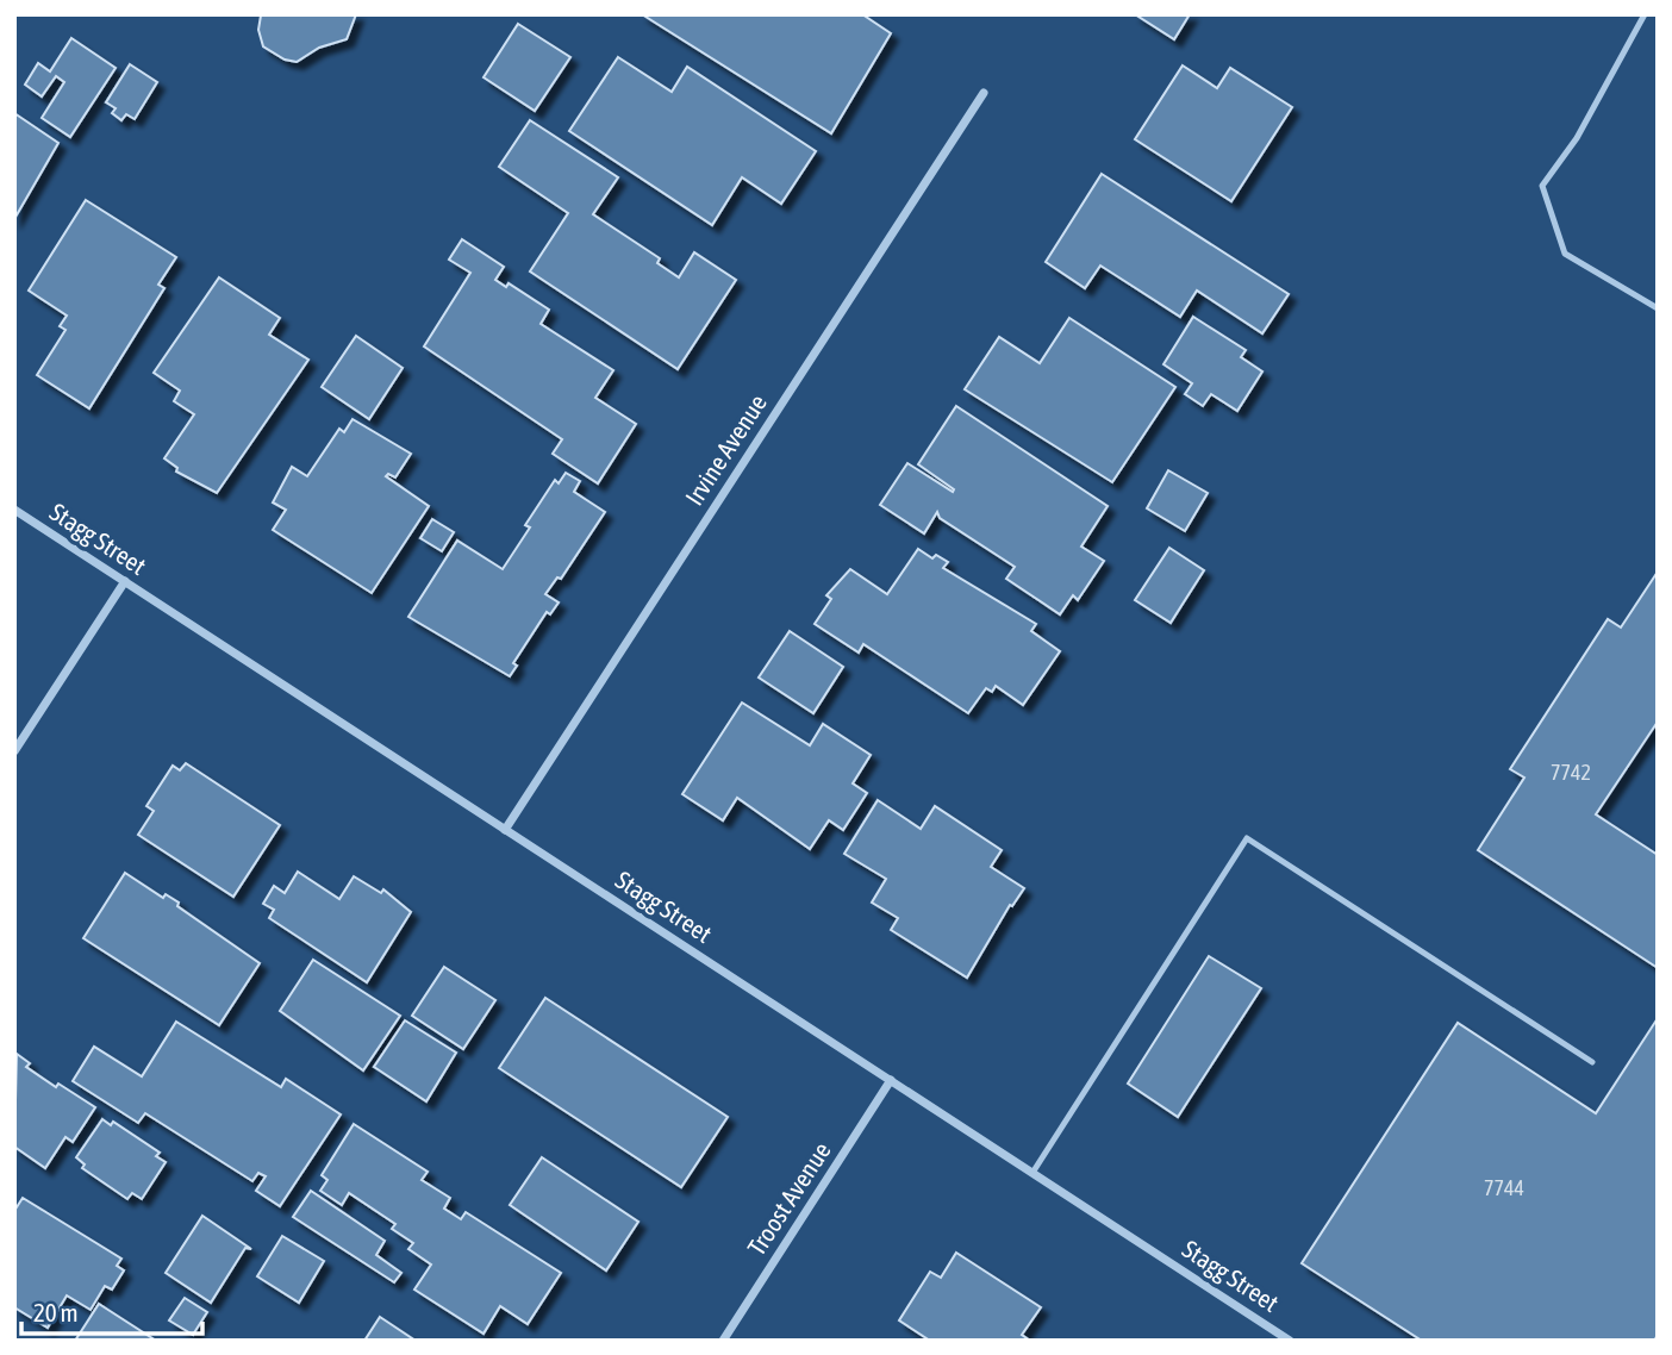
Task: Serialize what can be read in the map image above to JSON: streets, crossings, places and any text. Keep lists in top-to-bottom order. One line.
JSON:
{"streets":{"street":["Irvine Avenue","Stagg Street","Troost Avenue"]},"crossings":[["Irvine Avenue","Stagg Street"],["Stagg Street","Troost Avenue"]],"house_numbers":["7742","7744"],"scale_bar":"20 m"}
